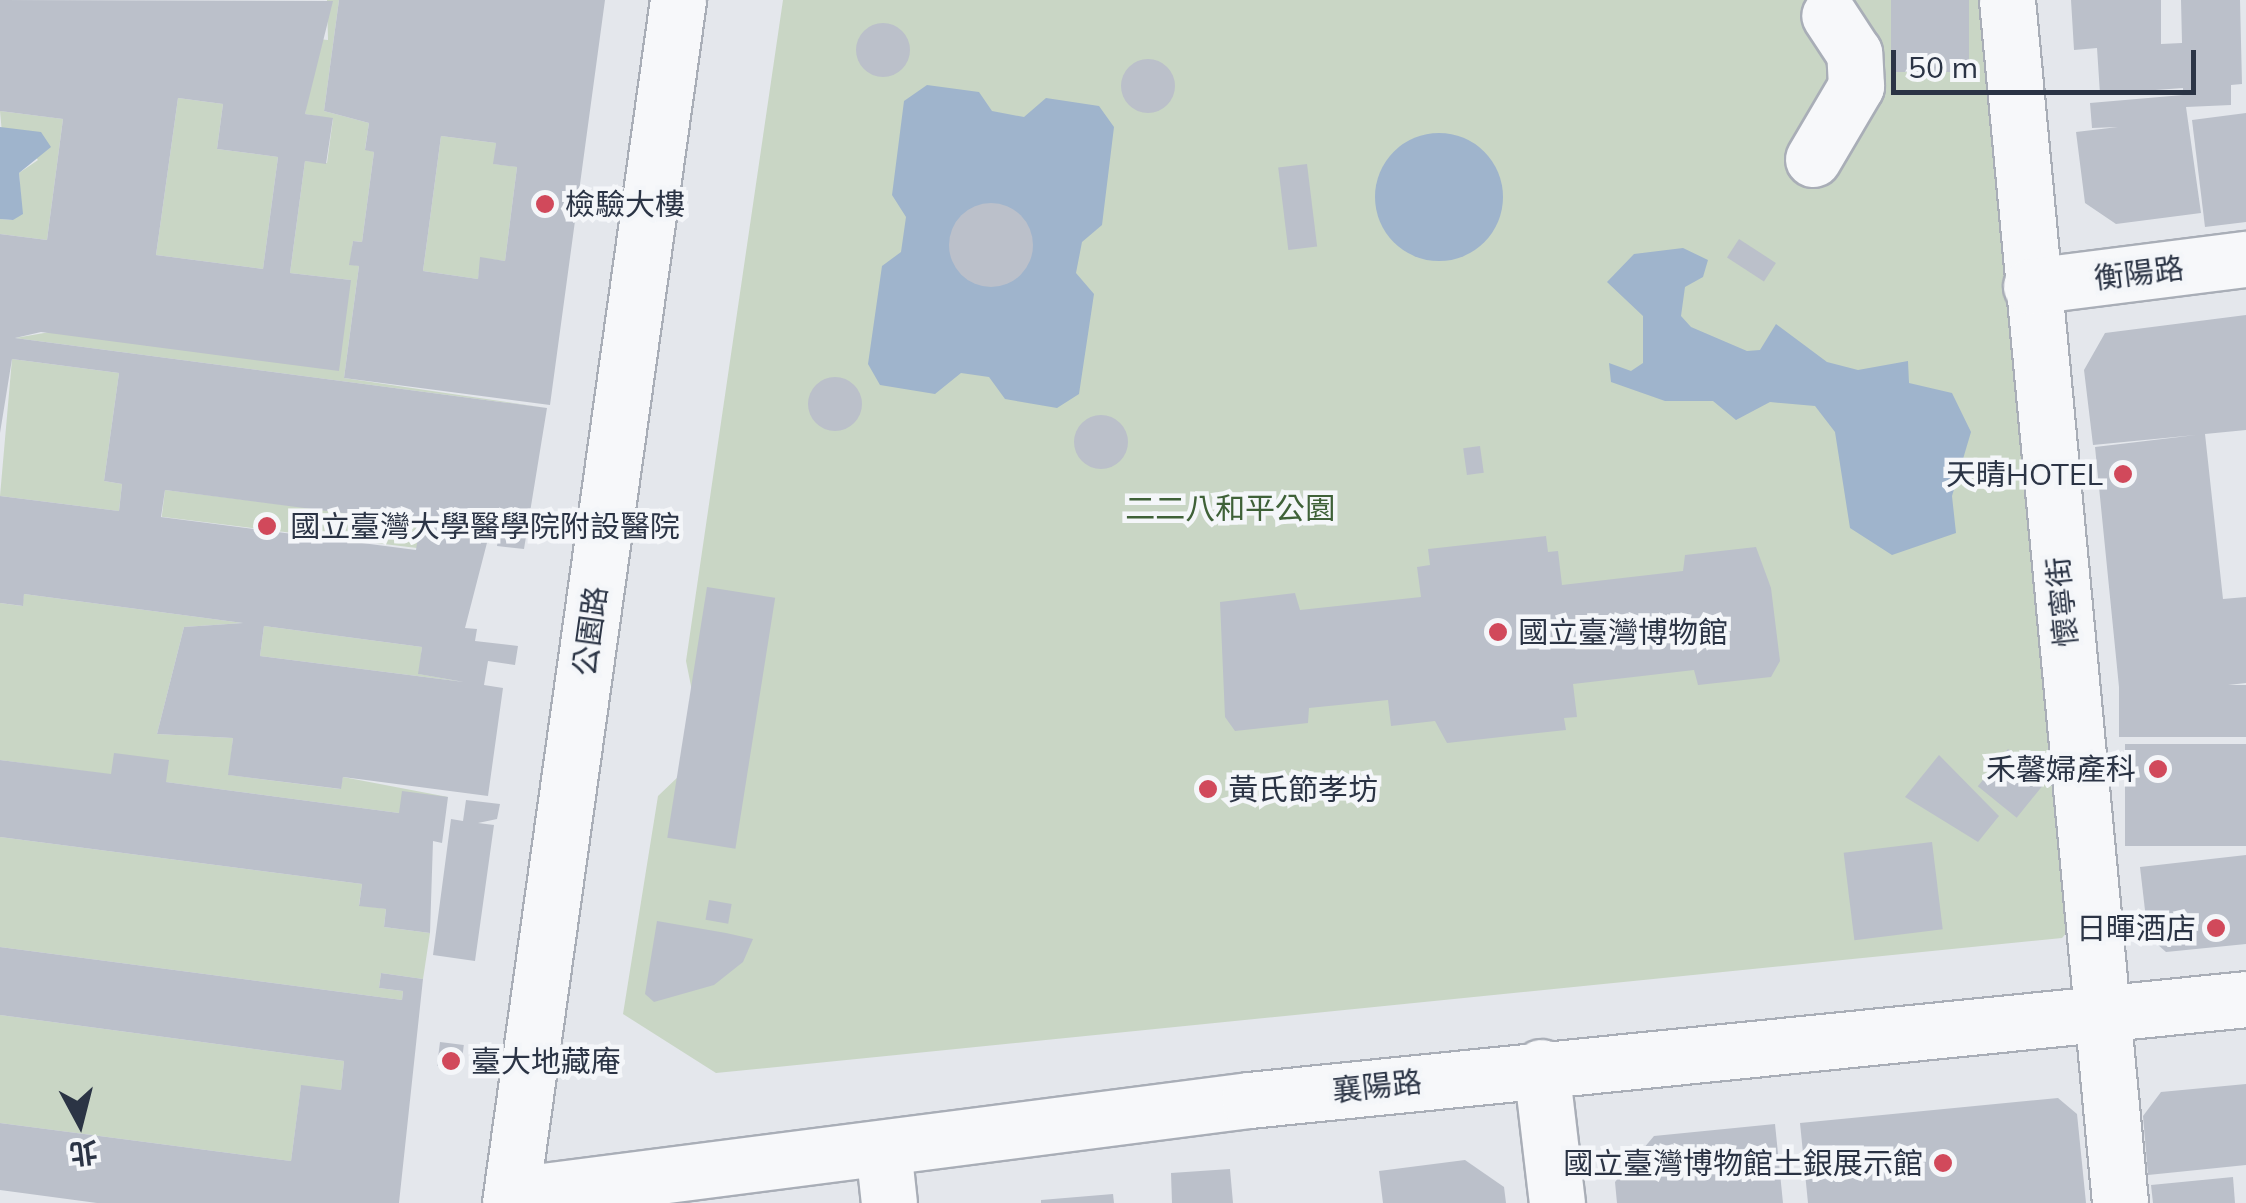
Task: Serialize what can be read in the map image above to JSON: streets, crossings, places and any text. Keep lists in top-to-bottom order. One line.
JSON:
{"streets":{"street":["衡陽路","懷寧街","公園路","襄陽路"]},"crossings":[["衡陽路","懷寧街"],["懷寧街","襄陽路"],["公園路","襄陽路"]],"parks":["二二八和平公園"],"places":["檢驗大樓","天晴HOTEL","國立臺灣大學醫學院附設醫院","國立臺灣博物館","禾馨婦產科","黃氏節孝坊","日暉酒店","臺大地藏庵","國立臺灣博物館土銀展示館"],"scale_bar":"50 m","north":"bottom"}
